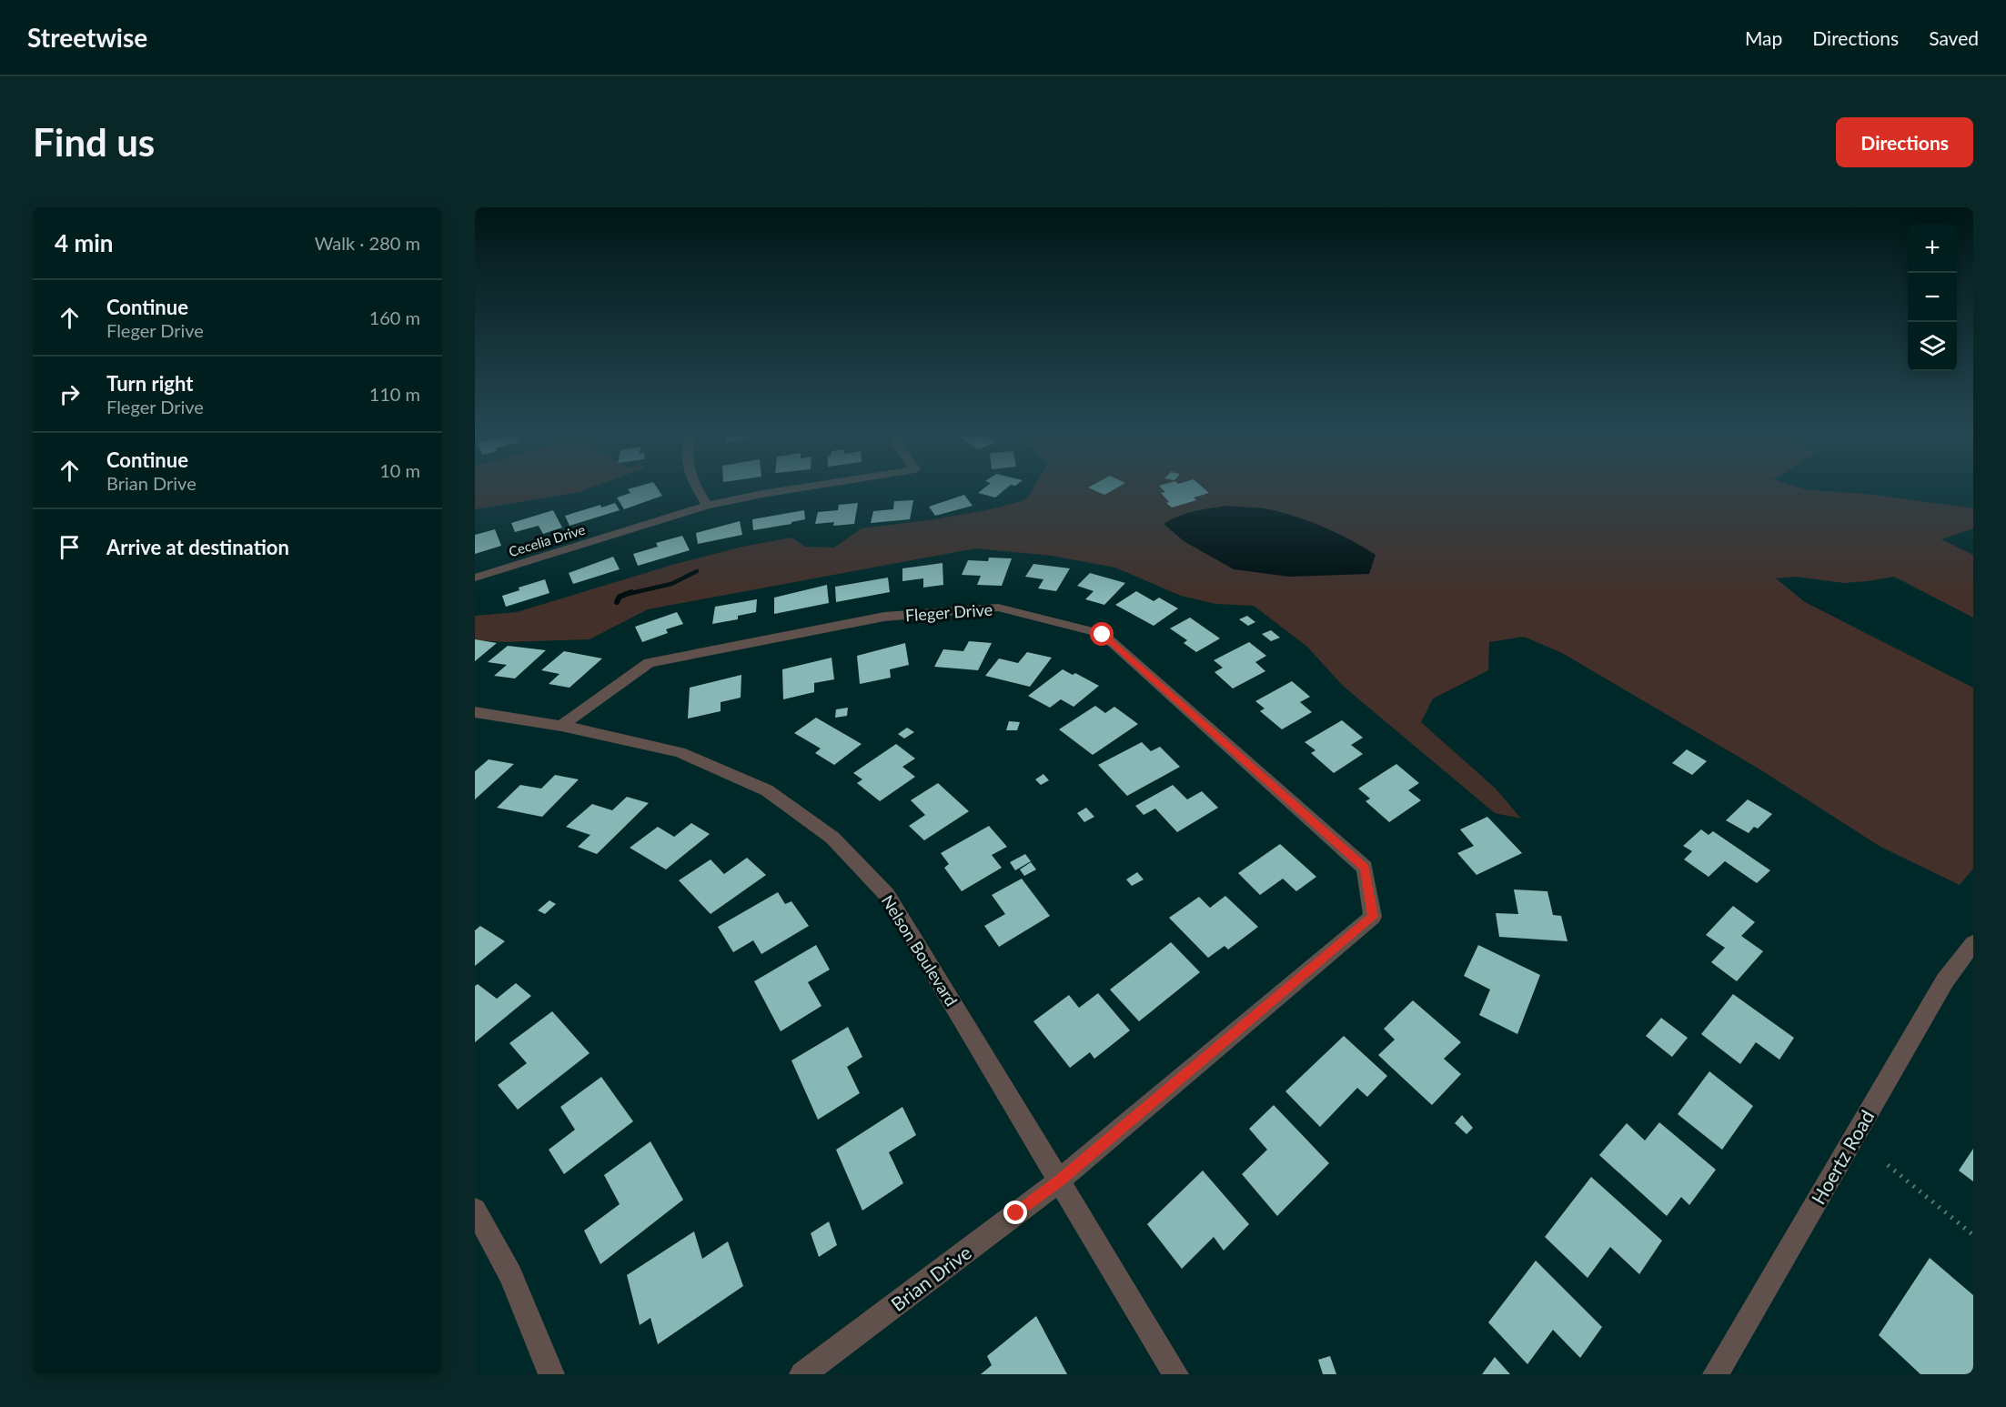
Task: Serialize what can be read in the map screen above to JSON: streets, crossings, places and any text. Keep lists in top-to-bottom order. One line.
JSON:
{"streets":{"street":["Cecelia Drive","Fleger Drive","Nelson Boulevard","Hoertz Road","Brian Drive"]},"crossings":[["Fleger Drive","Nelson Boulevard"],["Fleger Drive","Brian Drive"],["Nelson Boulevard","Brian Drive"]],"page":{"header":"Streetwise","nav":["Map","Directions","Saved"],"buttons":"Directions","title":"Find us","heading":["4 min","Walk · 280 m"],"map_buttons":["+","−"],"list":[["Continue","Fleger Drive","160 m"],["Turn right","Fleger Drive","110 m"],["Continue","Brian Drive","10 m"],"Arrive at destination"]}}
